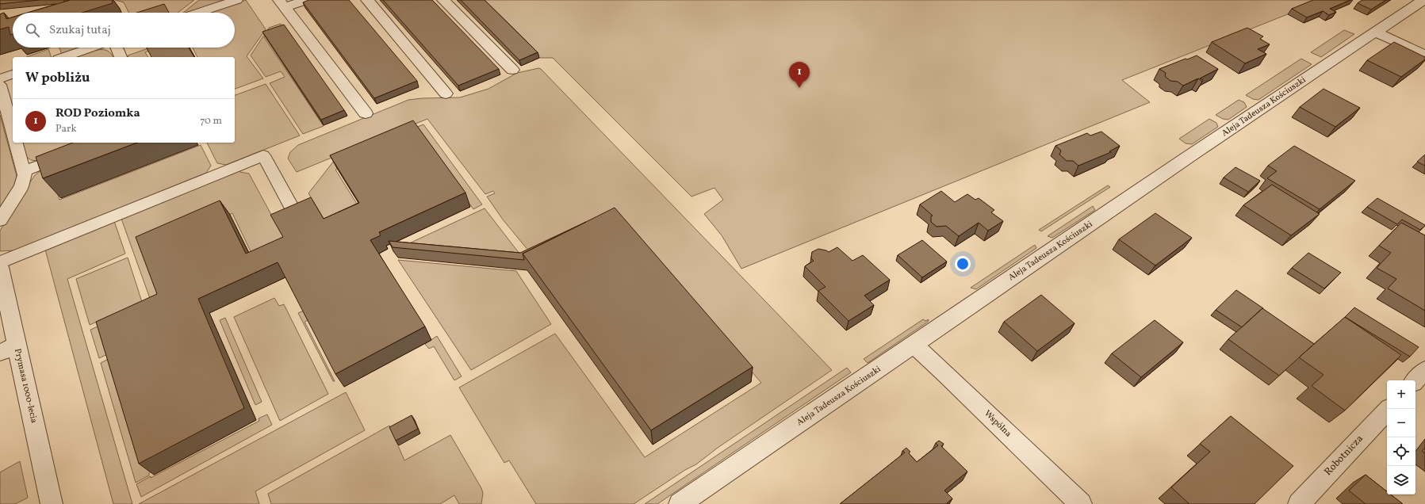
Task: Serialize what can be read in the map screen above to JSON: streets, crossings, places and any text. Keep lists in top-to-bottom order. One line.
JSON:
{"streets":{"street":["Aleja Tadeusza Kościuszki","Prymasa 1000-lecia","Wspólna","Robotnicza"]},"crossings":[["Aleja Tadeusza Kościuszki","Wspólna"]],"page":{"search":"Szukaj tutaj","heading":"W pobliżu","pins":"1","list":[{"mark":"1","name":"ROD Poziomka","note":"Park","value":"70 m"}],"map_buttons":["+","−"]}}
